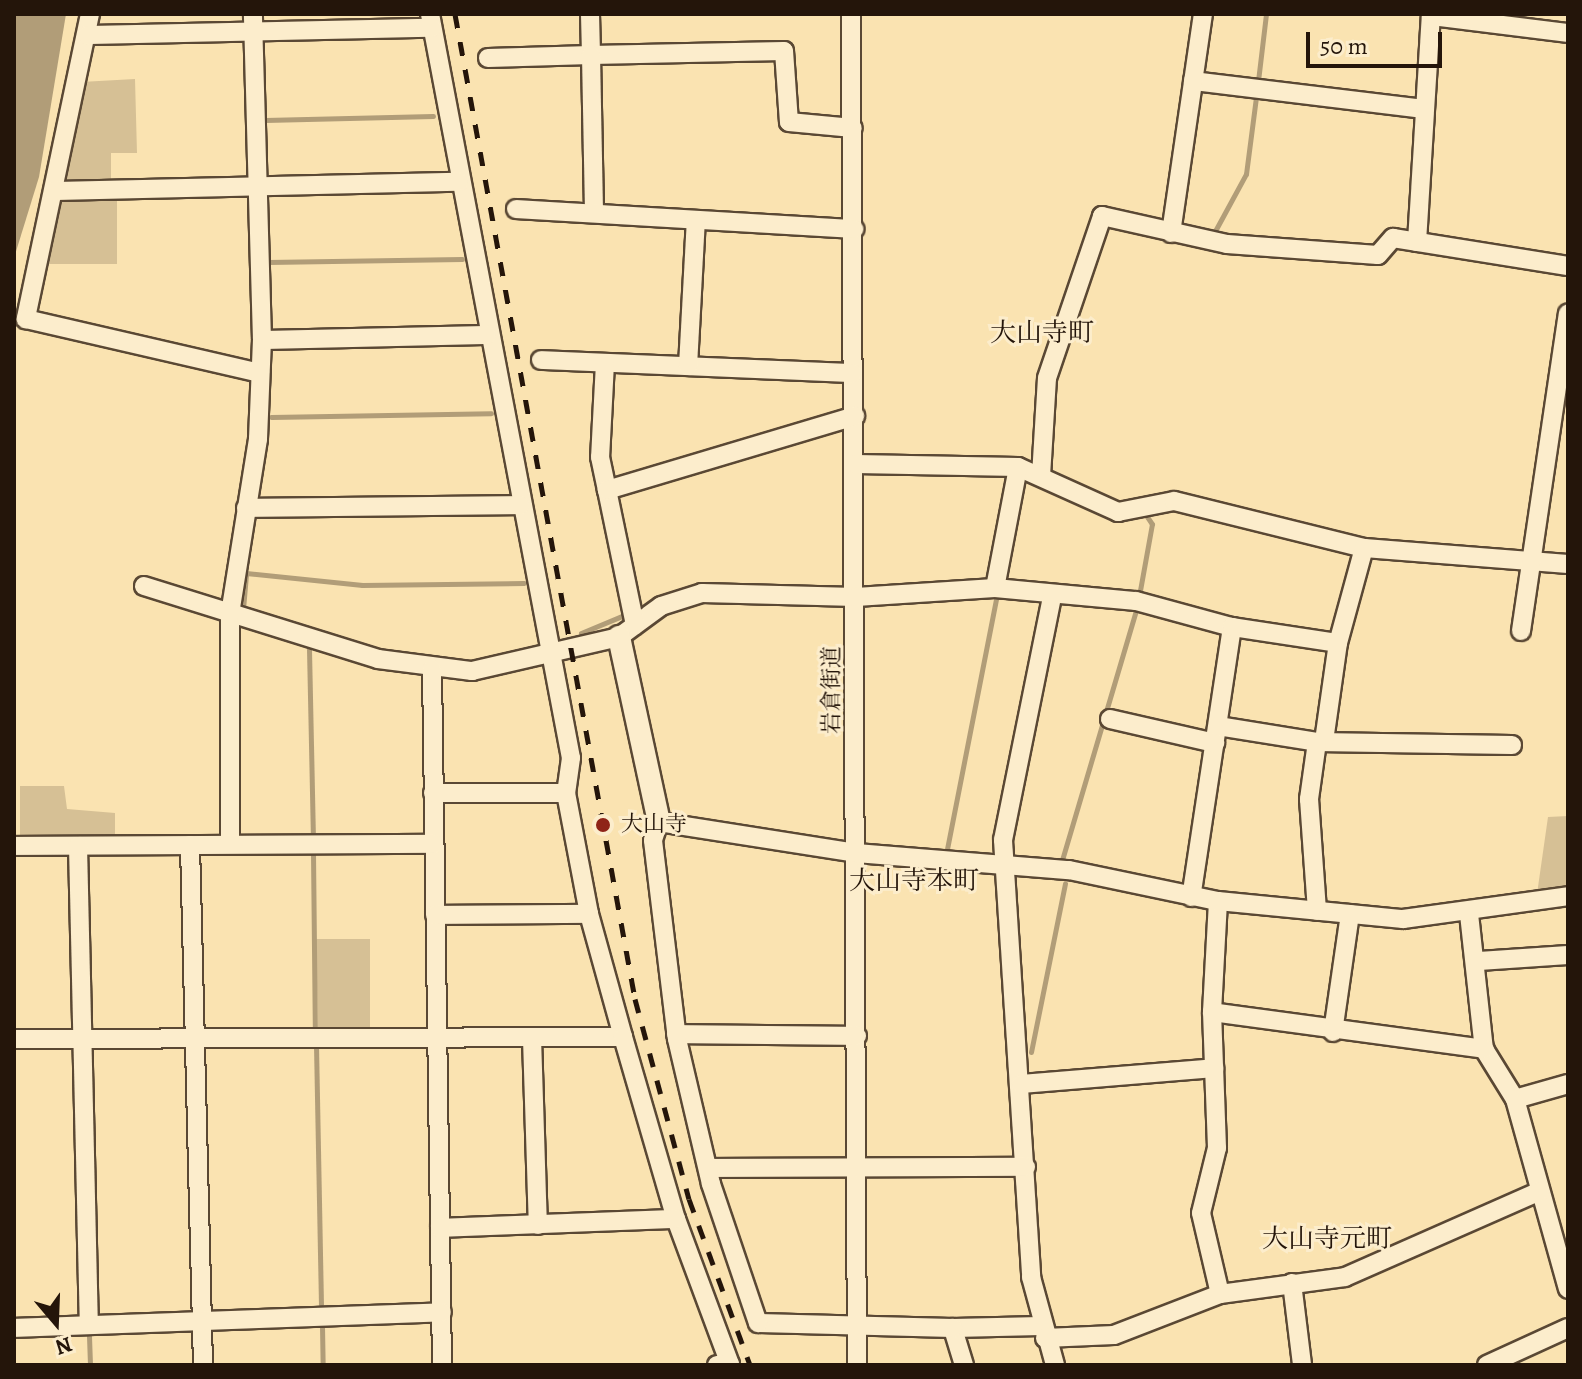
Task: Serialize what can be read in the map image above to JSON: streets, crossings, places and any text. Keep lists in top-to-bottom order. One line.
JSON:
{"streets":{"street":["岩倉街道"]},"districts":["大山寺町","大山寺本町","大山寺元町"],"places":["大山寺"],"scale_bar":"50 m","north":"bottom"}
